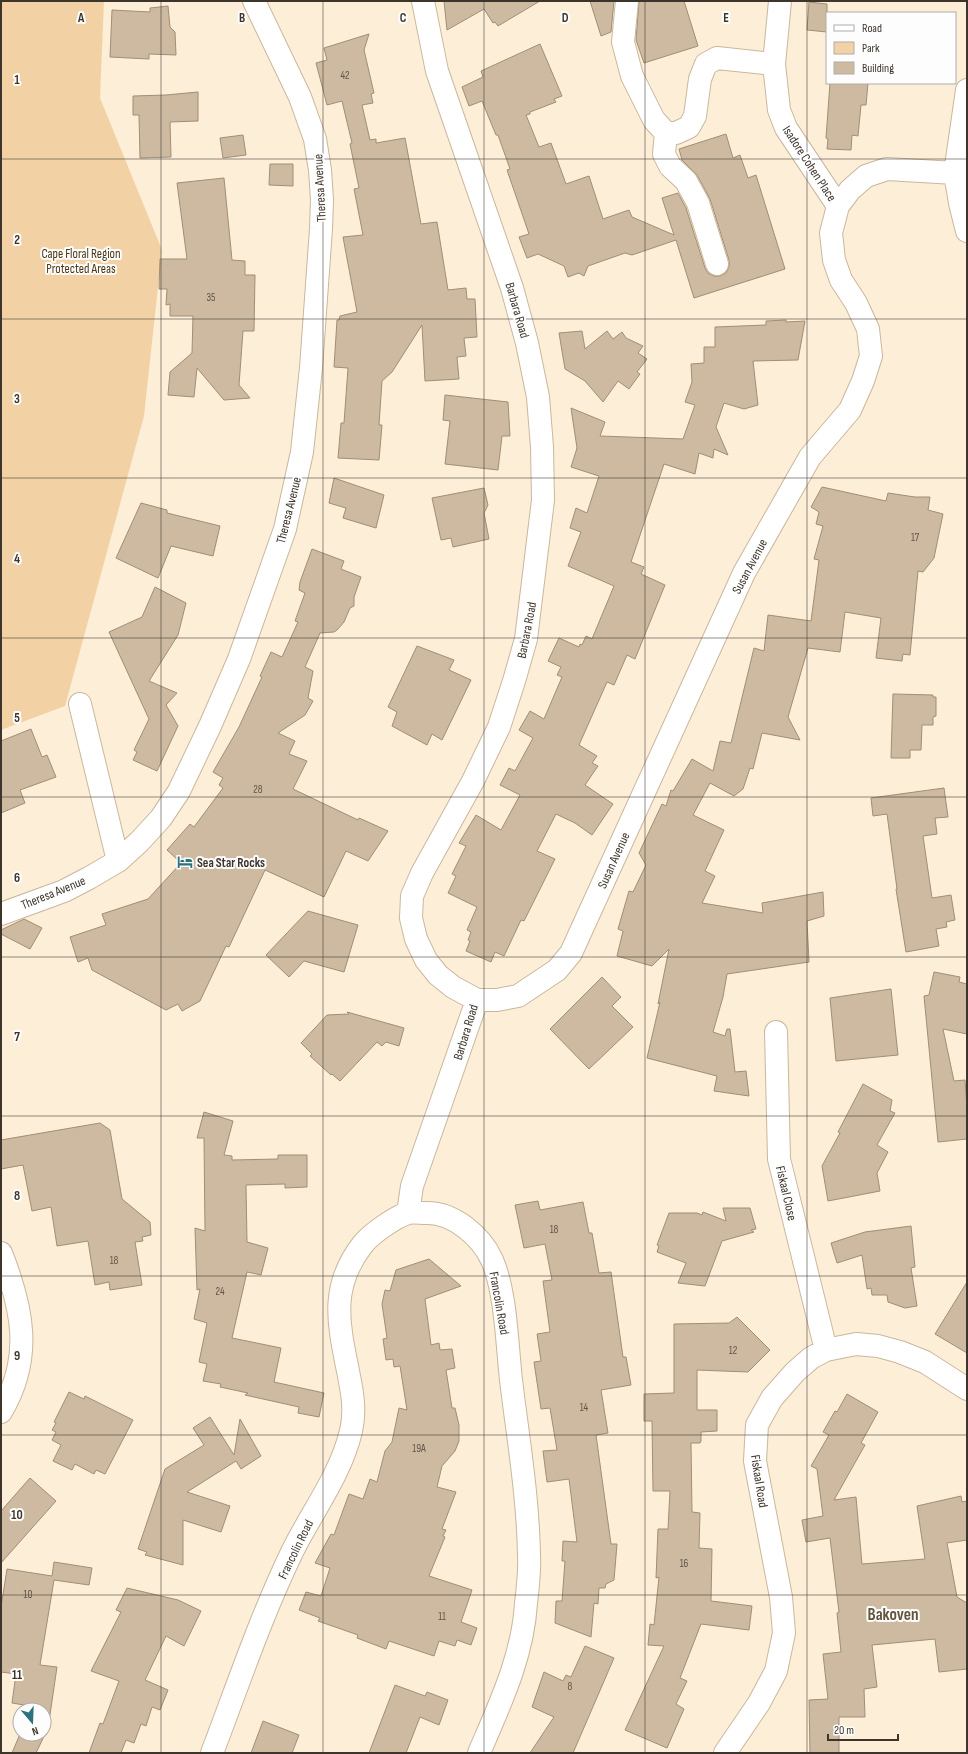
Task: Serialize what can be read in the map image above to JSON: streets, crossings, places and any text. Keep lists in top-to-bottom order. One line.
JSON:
{"streets":{"street":["Isadore Cohen Place","Theresa Avenue","Barbara Road","Susan Avenue","Fiskaal Close","Francolin Road","Fiskaal Road"]},"crossings":[["Isadore Cohen Place","Susan Avenue"],["Barbara Road","Susan Avenue"],["Barbara Road","Francolin Road"],["Fiskaal Close","Fiskaal Road"]],"districts":["Bakoven"],"parks":["Cape Floral Region Protected Areas"],"places":{"hotel":["Sea Star Rocks"]},"house_numbers":["42","35","17","28","18","18","24","12","14","19A","16","10","11","8"],"legend":["Road","Park","Building"],"scale_bar":"20 m","north":"bottom","grid":{"columns":["A","B","C","D","E"],"rows":["1","2","3","4","5","6","7","8","9","10","11"]}}
